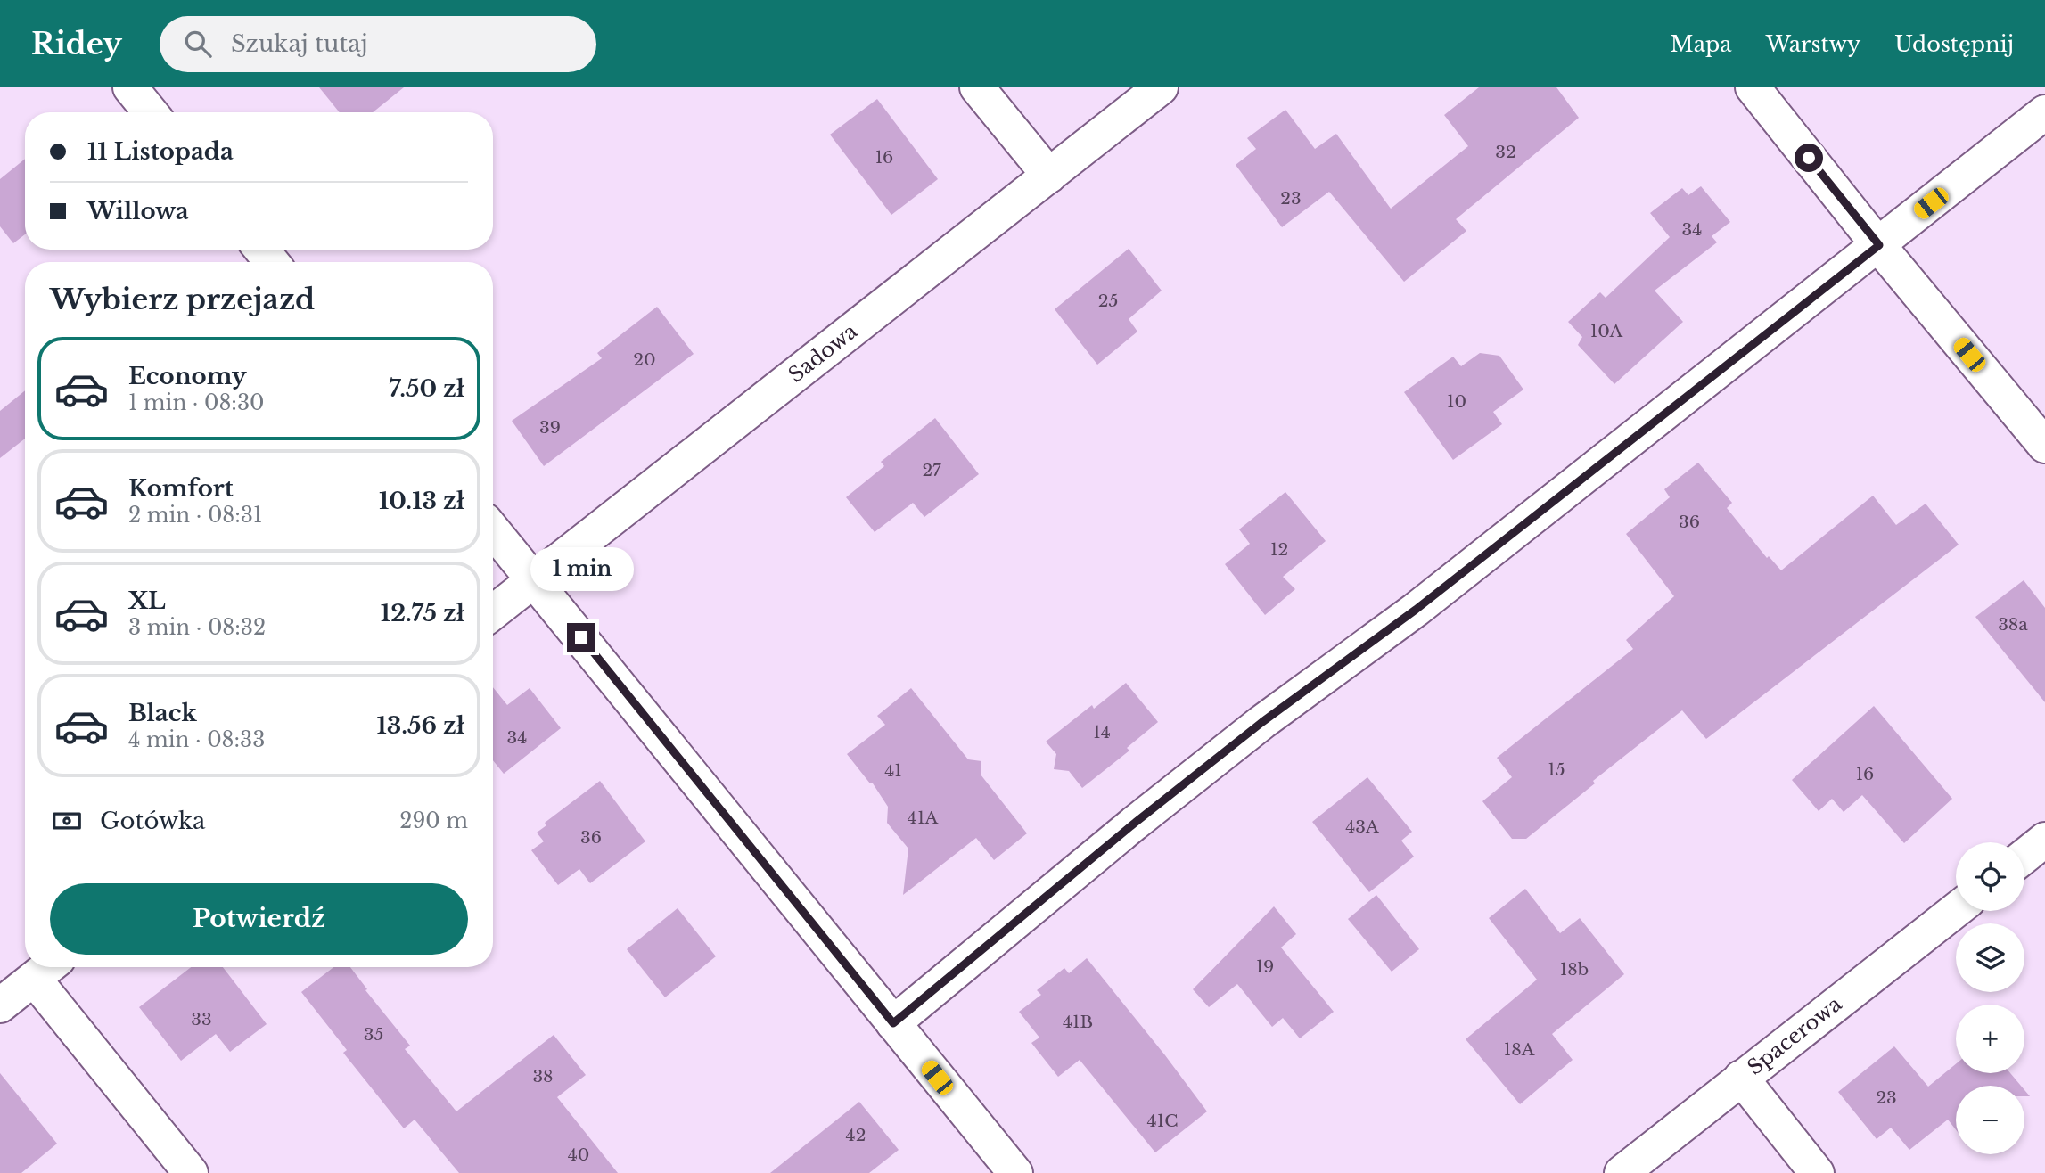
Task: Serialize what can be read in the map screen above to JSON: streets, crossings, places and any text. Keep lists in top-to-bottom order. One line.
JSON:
{"streets":{"street":["Sadowa","Spacerowa"]},"house_numbers":["32","16","23","34","25","10A","20","10","39","27","36","12","38a","14","34","15","41","16","41A","43A","36","19","18b","33","41B","35","18A","38","23","41C","42","40"],"page":{"header":"Ridey","search":"Szukaj tutaj","nav":["Mapa","Warstwy","Udostępnij"],"banner":["11 Listopada","Willowa"],"heading":"Wybierz przejazd","list":[{"name":"Economy","note":"1 min · 08:30","value":"7.50 zł"},{"name":"Komfort","note":"2 min · 08:31","value":"10.13 zł"},{"name":"XL","note":"3 min · 08:32","value":"12.75 zł"},{"name":"Black","note":"4 min · 08:33","value":"13.56 zł"}],"bubble":"1 min","pay":["Gotówka","290 m"],"map_buttons":["+","−"],"buttons":"Potwierdź"}}
